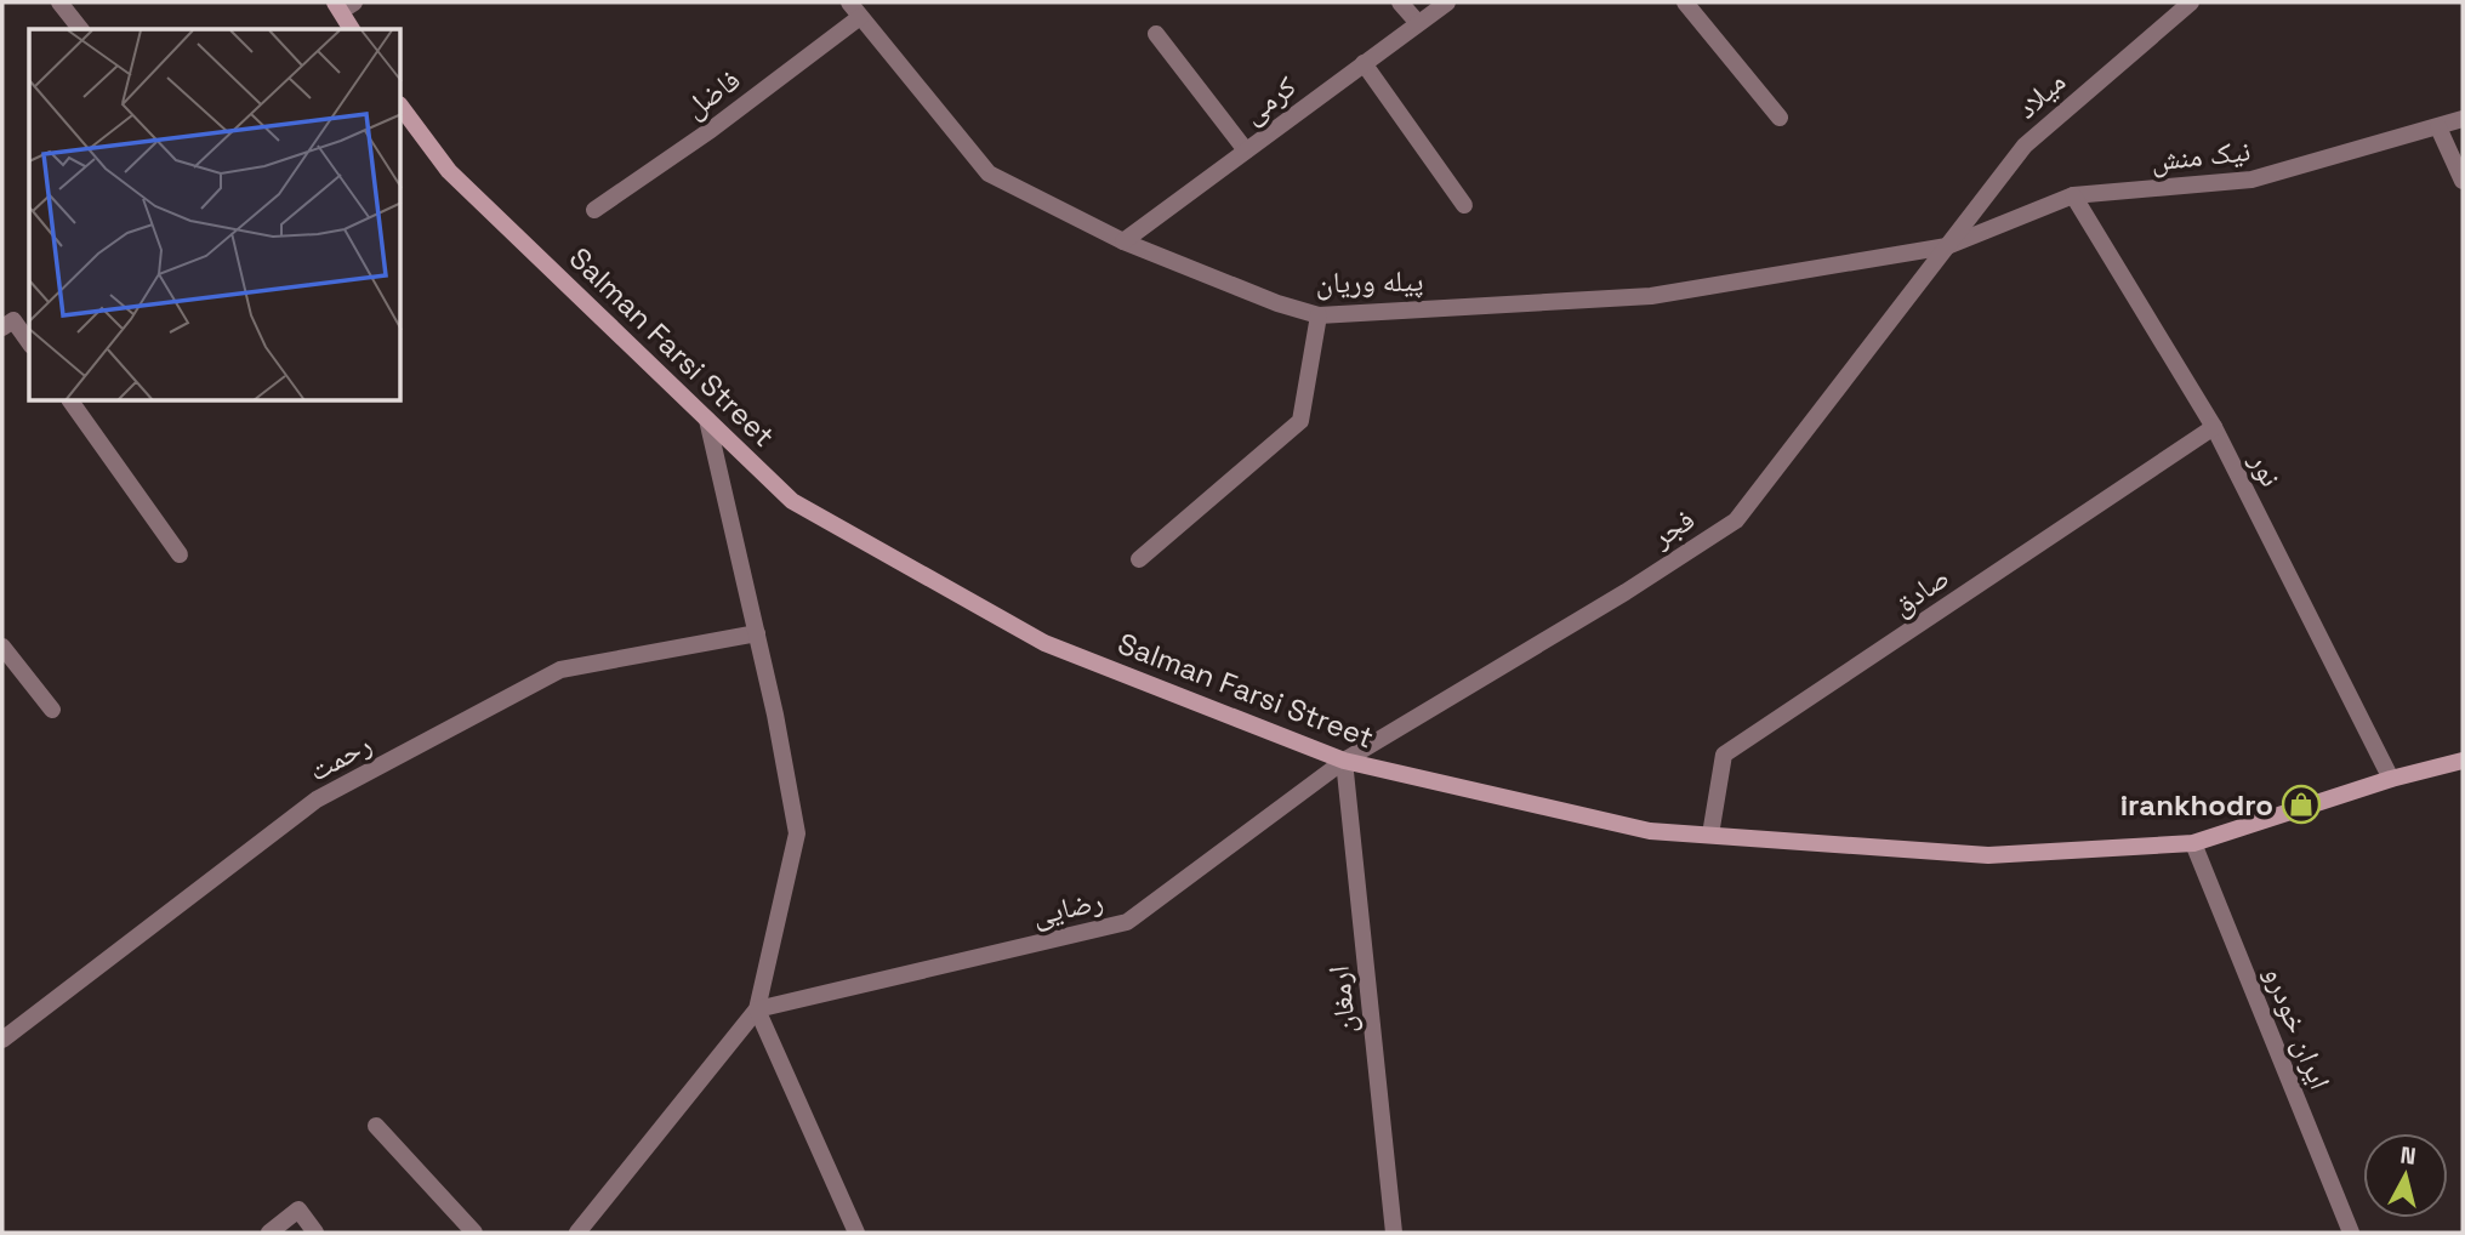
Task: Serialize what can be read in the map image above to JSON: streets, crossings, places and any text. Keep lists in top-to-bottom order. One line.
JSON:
{"streets":{"main road":["Salman Farsi Street"],"street":["فاضل","میلاد","کرمی","نیک منش","پیله وریان","نور","فجر","صادق","رحمت","رضایی","ارمغان","ایران خودرو"]},"crossings":[["فاضل","پیله وریان"],["میلاد","نیک منش"],["میلاد","پیله وریان"],["میلاد","فجر"],["کرمی","پیله وریان"],["نیک منش","پیله وریان"],["نیک منش","نور"],["نیک منش","فجر"],["پیله وریان","فجر"],["Salman Farsi Street","نور"],["Salman Farsi Street","فجر"],["Salman Farsi Street","صادق"],["Salman Farsi Street","رضایی"],["Salman Farsi Street","ارمغان"],["Salman Farsi Street","ایران خودرو"],["نور","صادق"],["فجر","رضایی"],["فجر","ارمغان"],["رضایی","ارمغان"]],"places":{"shop":["irankhodro"]},"north":"top"}
